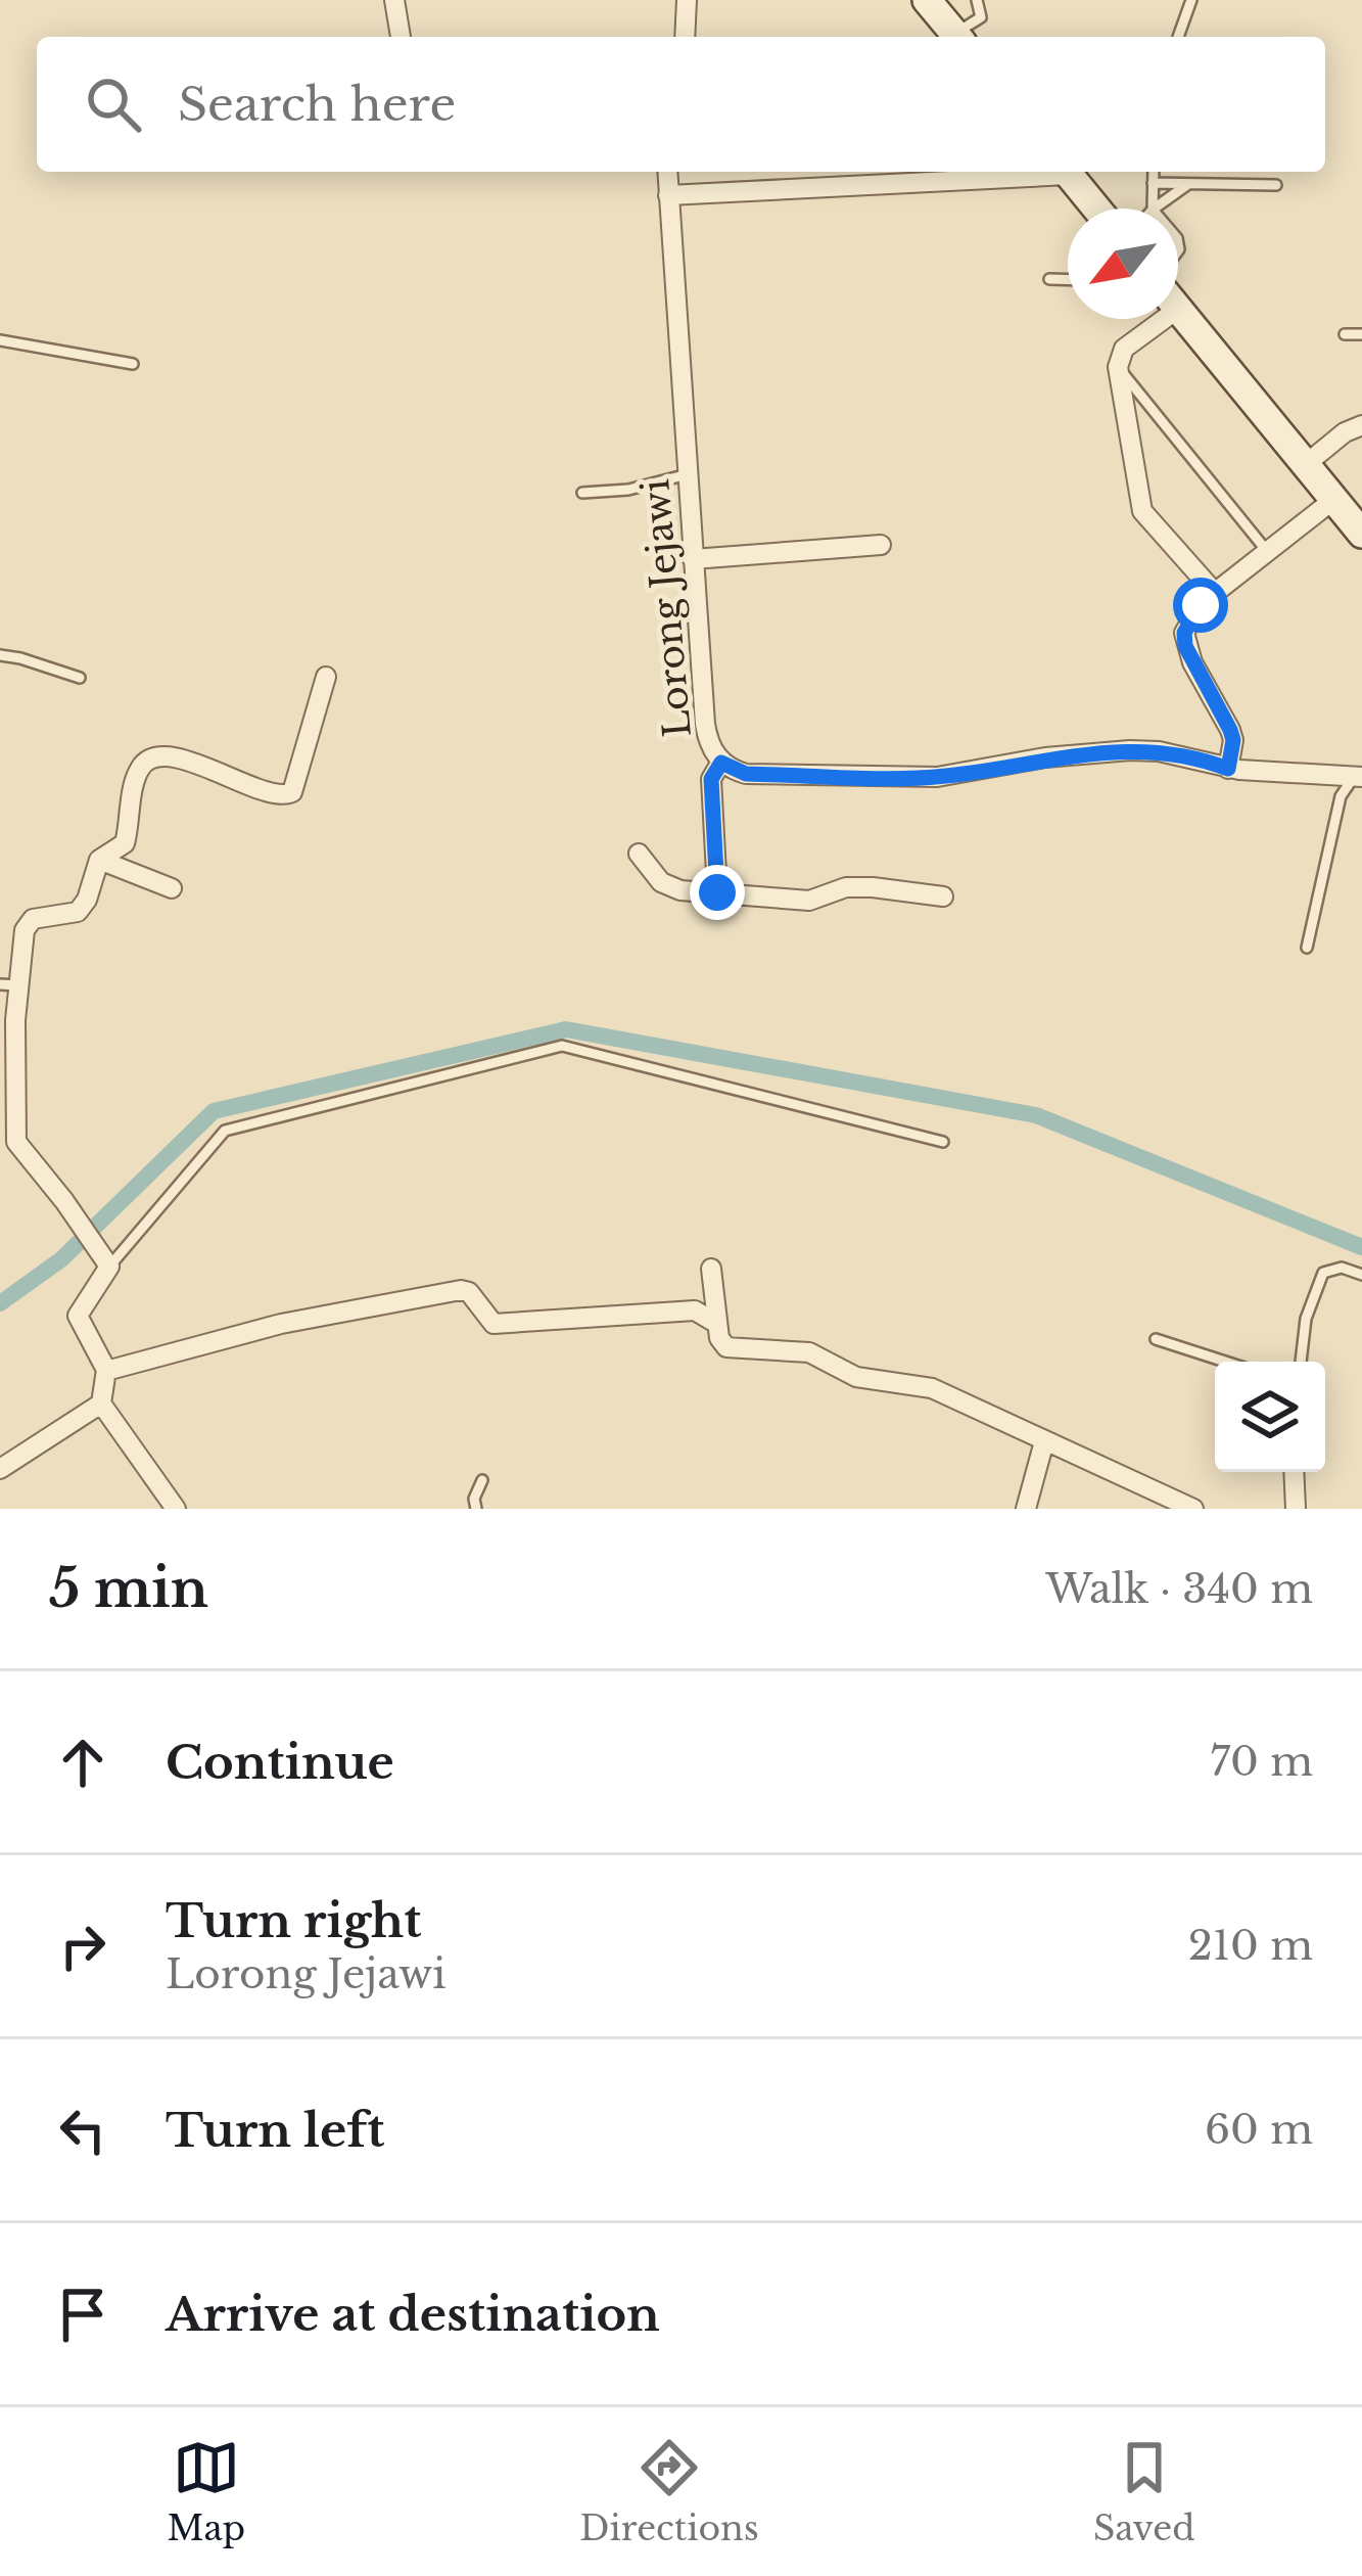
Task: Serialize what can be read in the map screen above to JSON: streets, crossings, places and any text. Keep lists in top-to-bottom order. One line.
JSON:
{"streets":{"street":["Lorong Jejawi"]},"north":"bottom left","page":{"search":"Search here","heading":["5 min","Walk · 340 m"],"list":[["Continue","70 m"],["Turn right","Lorong Jejawi","210 m"],["Turn left","60 m"],"Arrive at destination"],"nav":["Map","Directions","Saved"]}}
